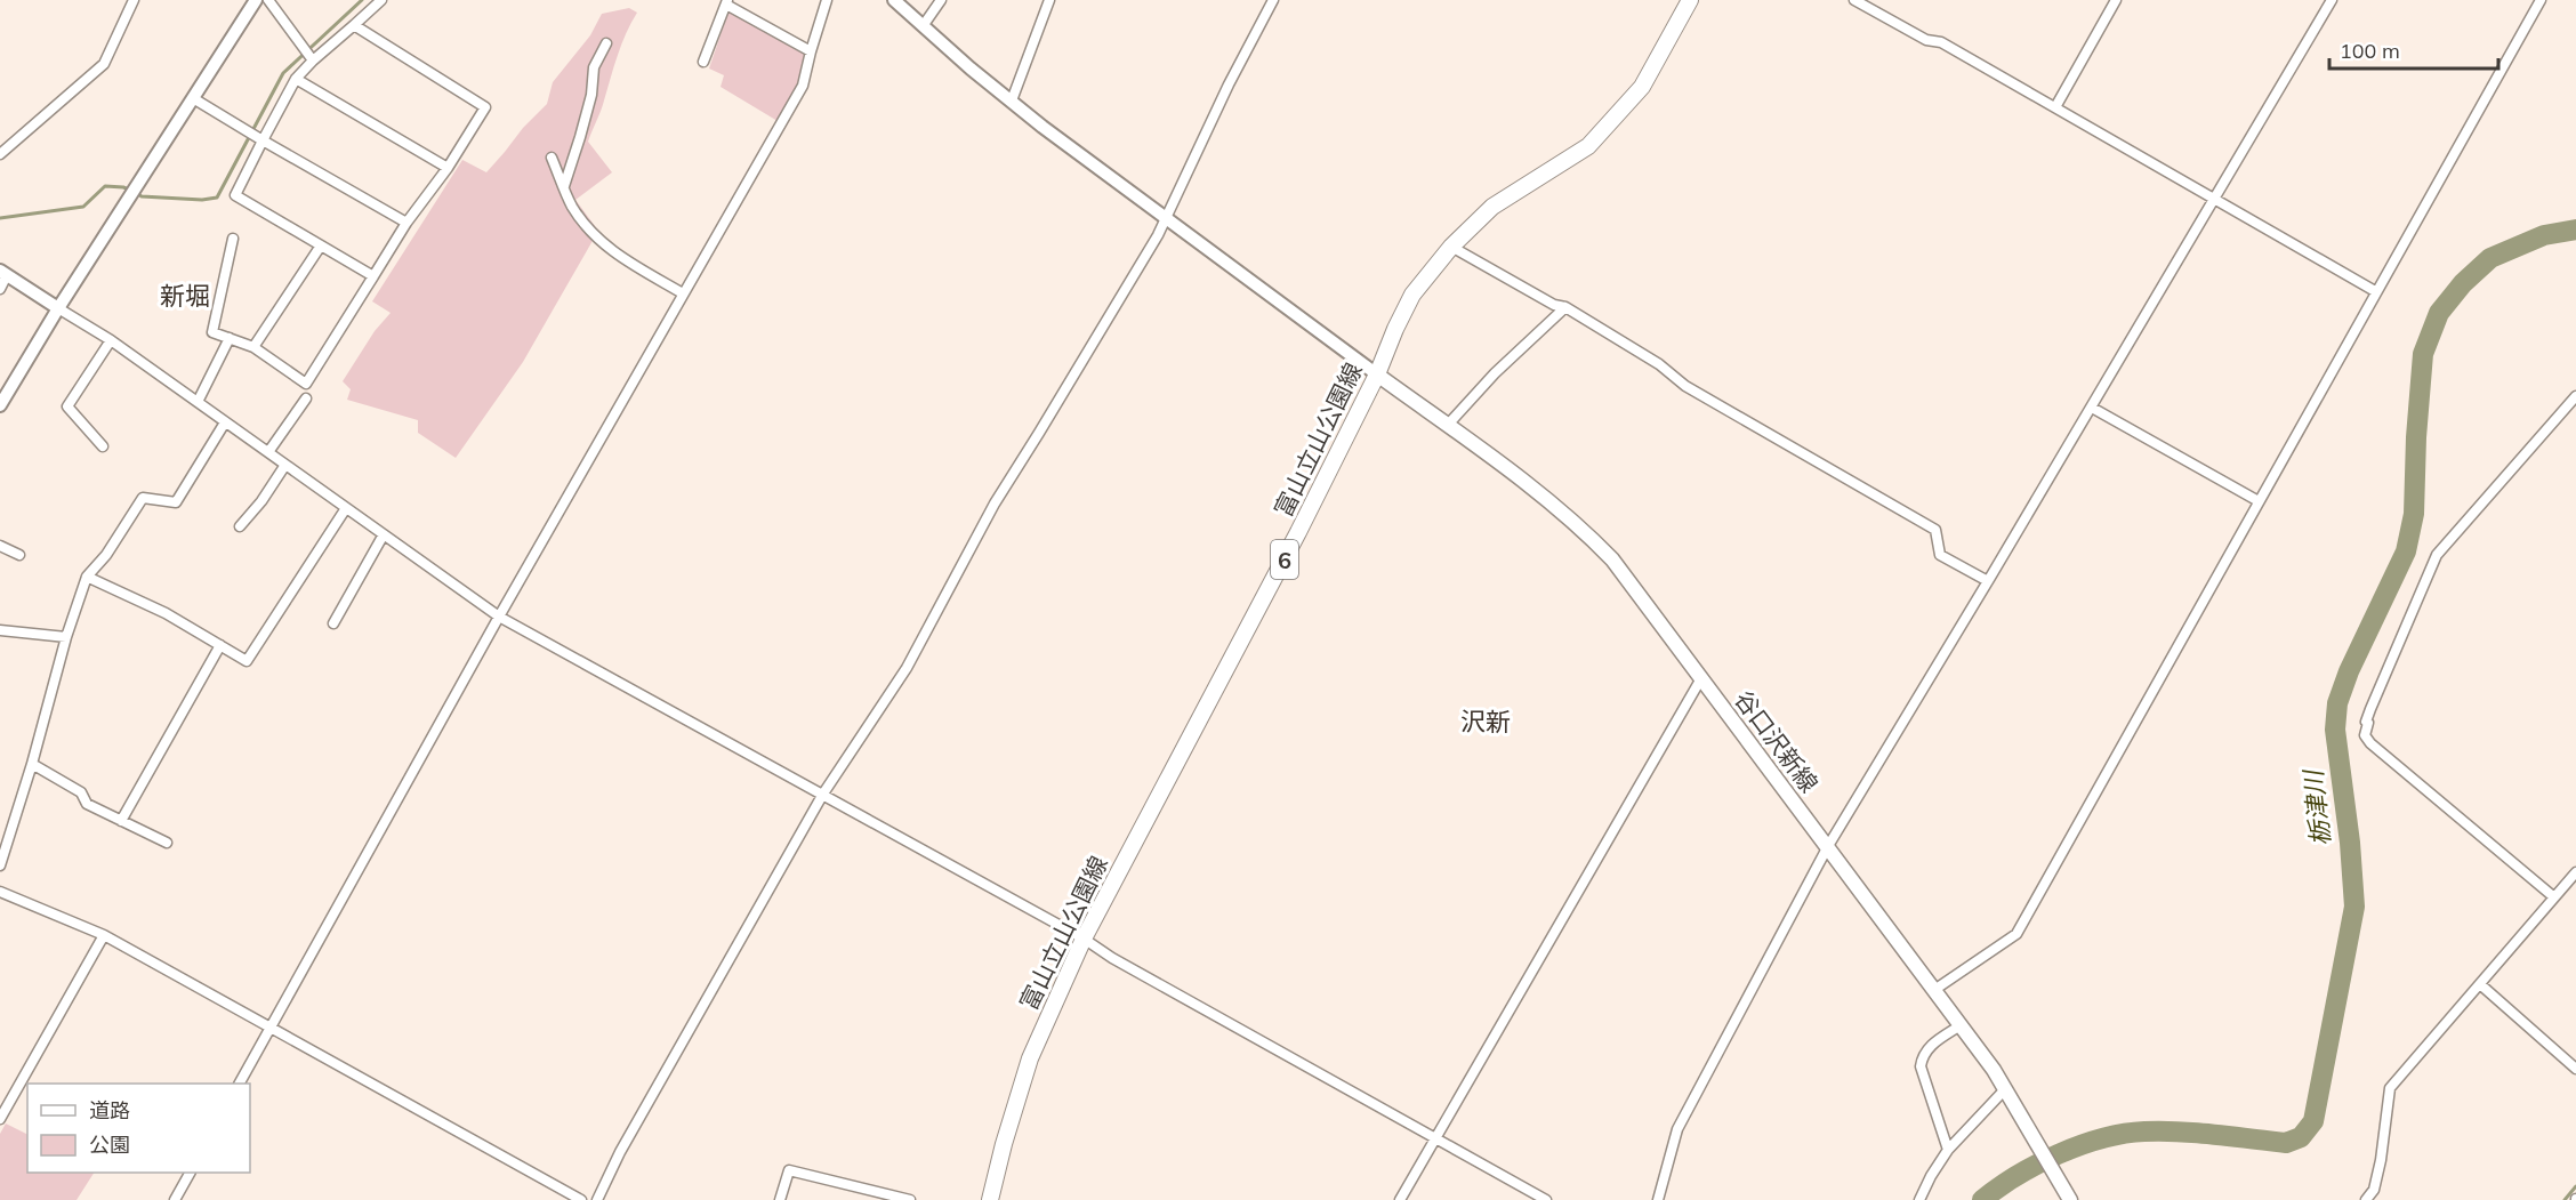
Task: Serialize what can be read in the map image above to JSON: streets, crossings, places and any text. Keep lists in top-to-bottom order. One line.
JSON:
{"streets":{"main road":["富山立山公園線","6","谷口沢新線"]},"crossings":[["富山立山公園線","谷口沢新線"]],"districts":["新堀","沢新"],"water":["栃津川"],"legend":["道路","公園"],"scale_bar":"100 m"}
